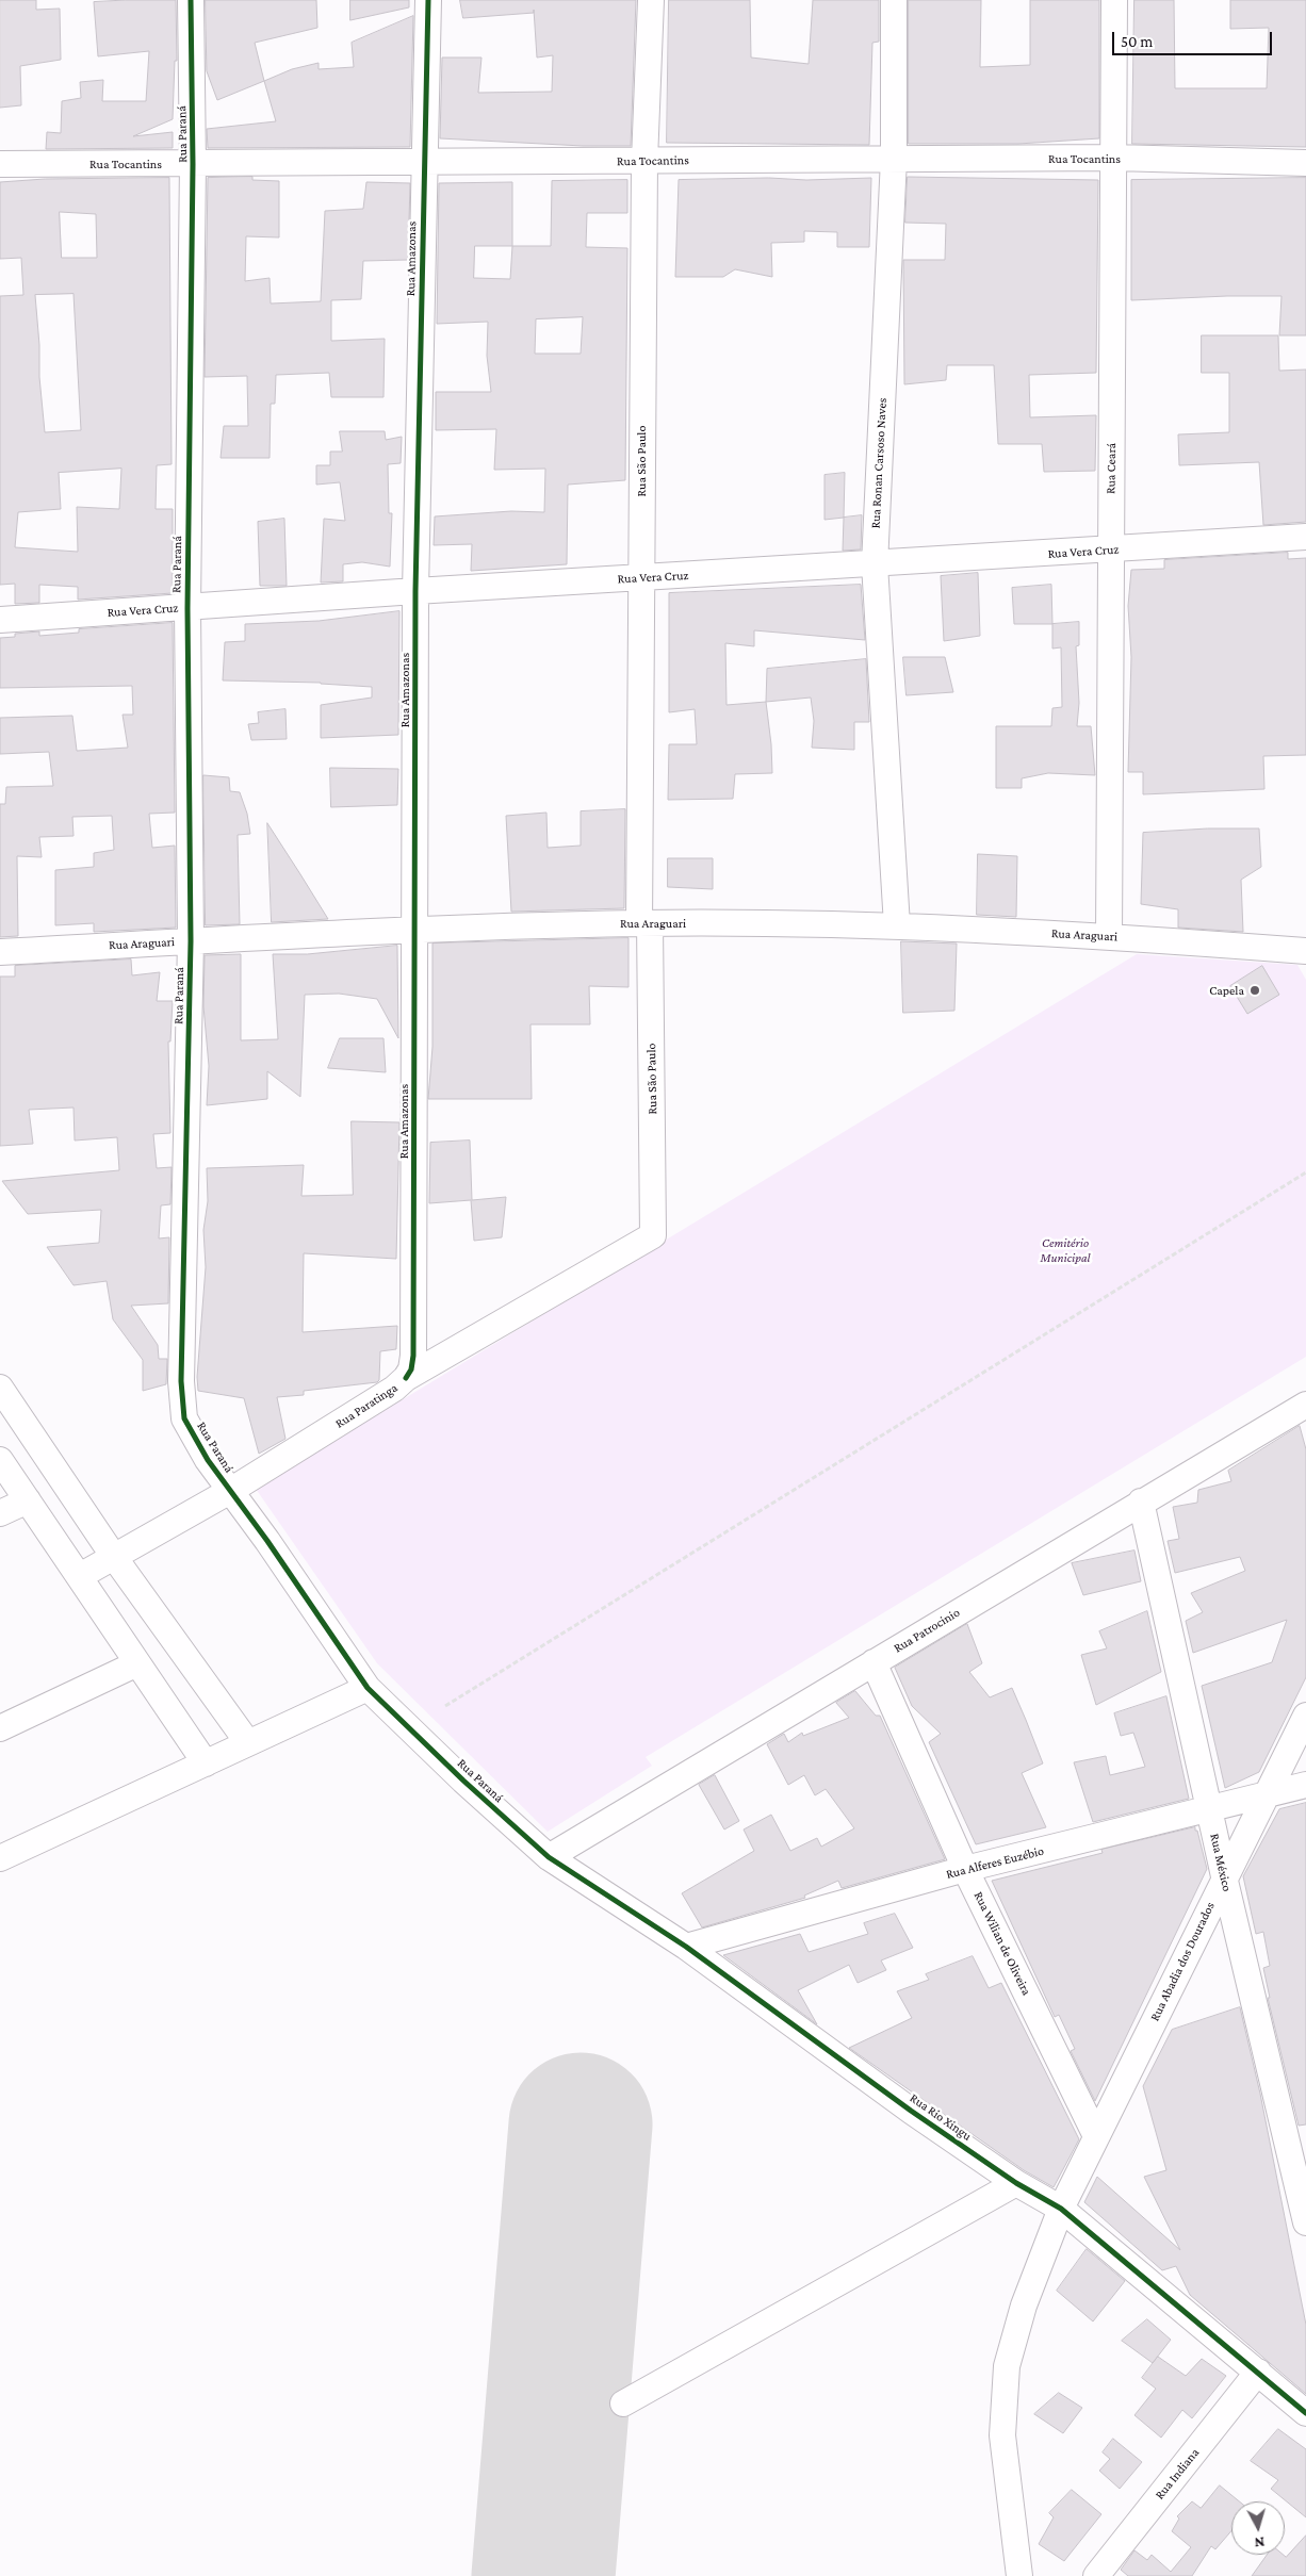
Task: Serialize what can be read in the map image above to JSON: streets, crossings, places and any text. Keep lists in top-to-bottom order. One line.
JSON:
{"streets":{"street":["Rua Paraná","Rua Tocantins","Rua Amazonas","Rua São Paulo","Rua Ronan Carsoso Naves","Rua Ceará","Rua Vera Cruz","Rua Araguari","Rua Paratinga","Rua Patrocinio","Rua Alferes Euzébio","Rua México","Rua Wilian de Oliveira","Rua Abadia dos Dourados","Rua Rio Xingu","Rua Indiana"]},"crossings":[["Rua Paraná","Rua Tocantins"],["Rua Paraná","Rua Vera Cruz"],["Rua Paraná","Rua Araguari"],["Rua Paraná","Rua Paratinga"],["Rua Paraná","Rua Patrocinio"],["Rua Paraná","Rua Rio Xingu"],["Rua Tocantins","Rua Amazonas"],["Rua Tocantins","Rua São Paulo"],["Rua Tocantins","Rua Ronan Carsoso Naves"],["Rua Tocantins","Rua Ceará"],["Rua Amazonas","Rua Vera Cruz"],["Rua Amazonas","Rua Araguari"],["Rua Amazonas","Rua Paratinga"],["Rua São Paulo","Rua Vera Cruz"],["Rua São Paulo","Rua Araguari"],["Rua São Paulo","Rua Paratinga"],["Rua Ronan Carsoso Naves","Rua Vera Cruz"],["Rua Ronan Carsoso Naves","Rua Araguari"],["Rua Ceará","Rua Vera Cruz"],["Rua Ceará","Rua Araguari"],["Rua Patrocinio","Rua México"],["Rua Patrocinio","Rua Wilian de Oliveira"],["Rua Patrocinio","Rua Rio Xingu"],["Rua Alferes Euzébio","Rua México"],["Rua Alferes Euzébio","Rua Wilian de Oliveira"],["Rua Alferes Euzébio","Rua Abadia dos Dourados"],["Rua Alferes Euzébio","Rua Rio Xingu"],["Rua México","Rua Abadia dos Dourados"],["Rua Wilian de Oliveira","Rua Abadia dos Dourados"],["Rua Abadia dos Dourados","Rua Rio Xingu"],["Rua Rio Xingu","Rua Indiana"]],"parks":["Cemitério Municipal"],"places":["Capela"],"scale_bar":"50 m","north":"bottom"}
